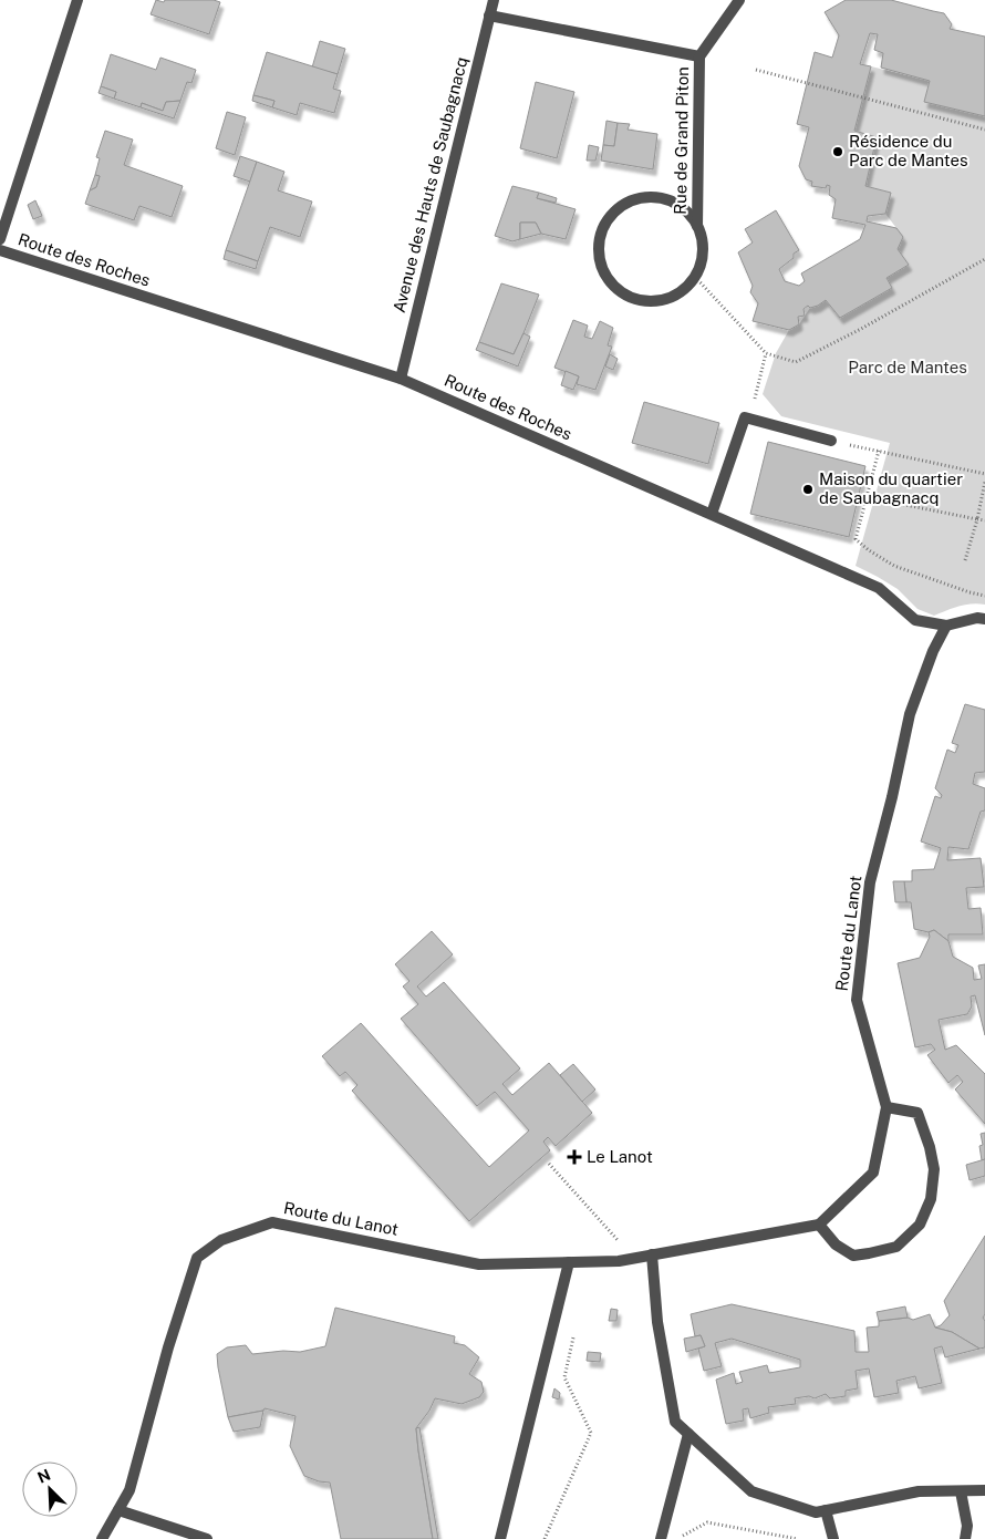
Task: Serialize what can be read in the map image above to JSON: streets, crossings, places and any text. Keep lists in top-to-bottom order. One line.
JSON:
{"streets":{"street":["Rue de Grand Piton","Avenue des Hauts de Saubagnacq","Route des Roches","Route du Lanot"]},"crossings":[["Rue de Grand Piton","Avenue des Hauts de Saubagnacq"],["Avenue des Hauts de Saubagnacq","Route des Roches"],["Route des Roches","Route du Lanot"]],"parks":["Parc de Mantes"],"places":{"other":["Résidence du Parc de Mantes","Maison du quartier de Saubagnacq"],"health":["Le Lanot"]},"north":"top left"}
